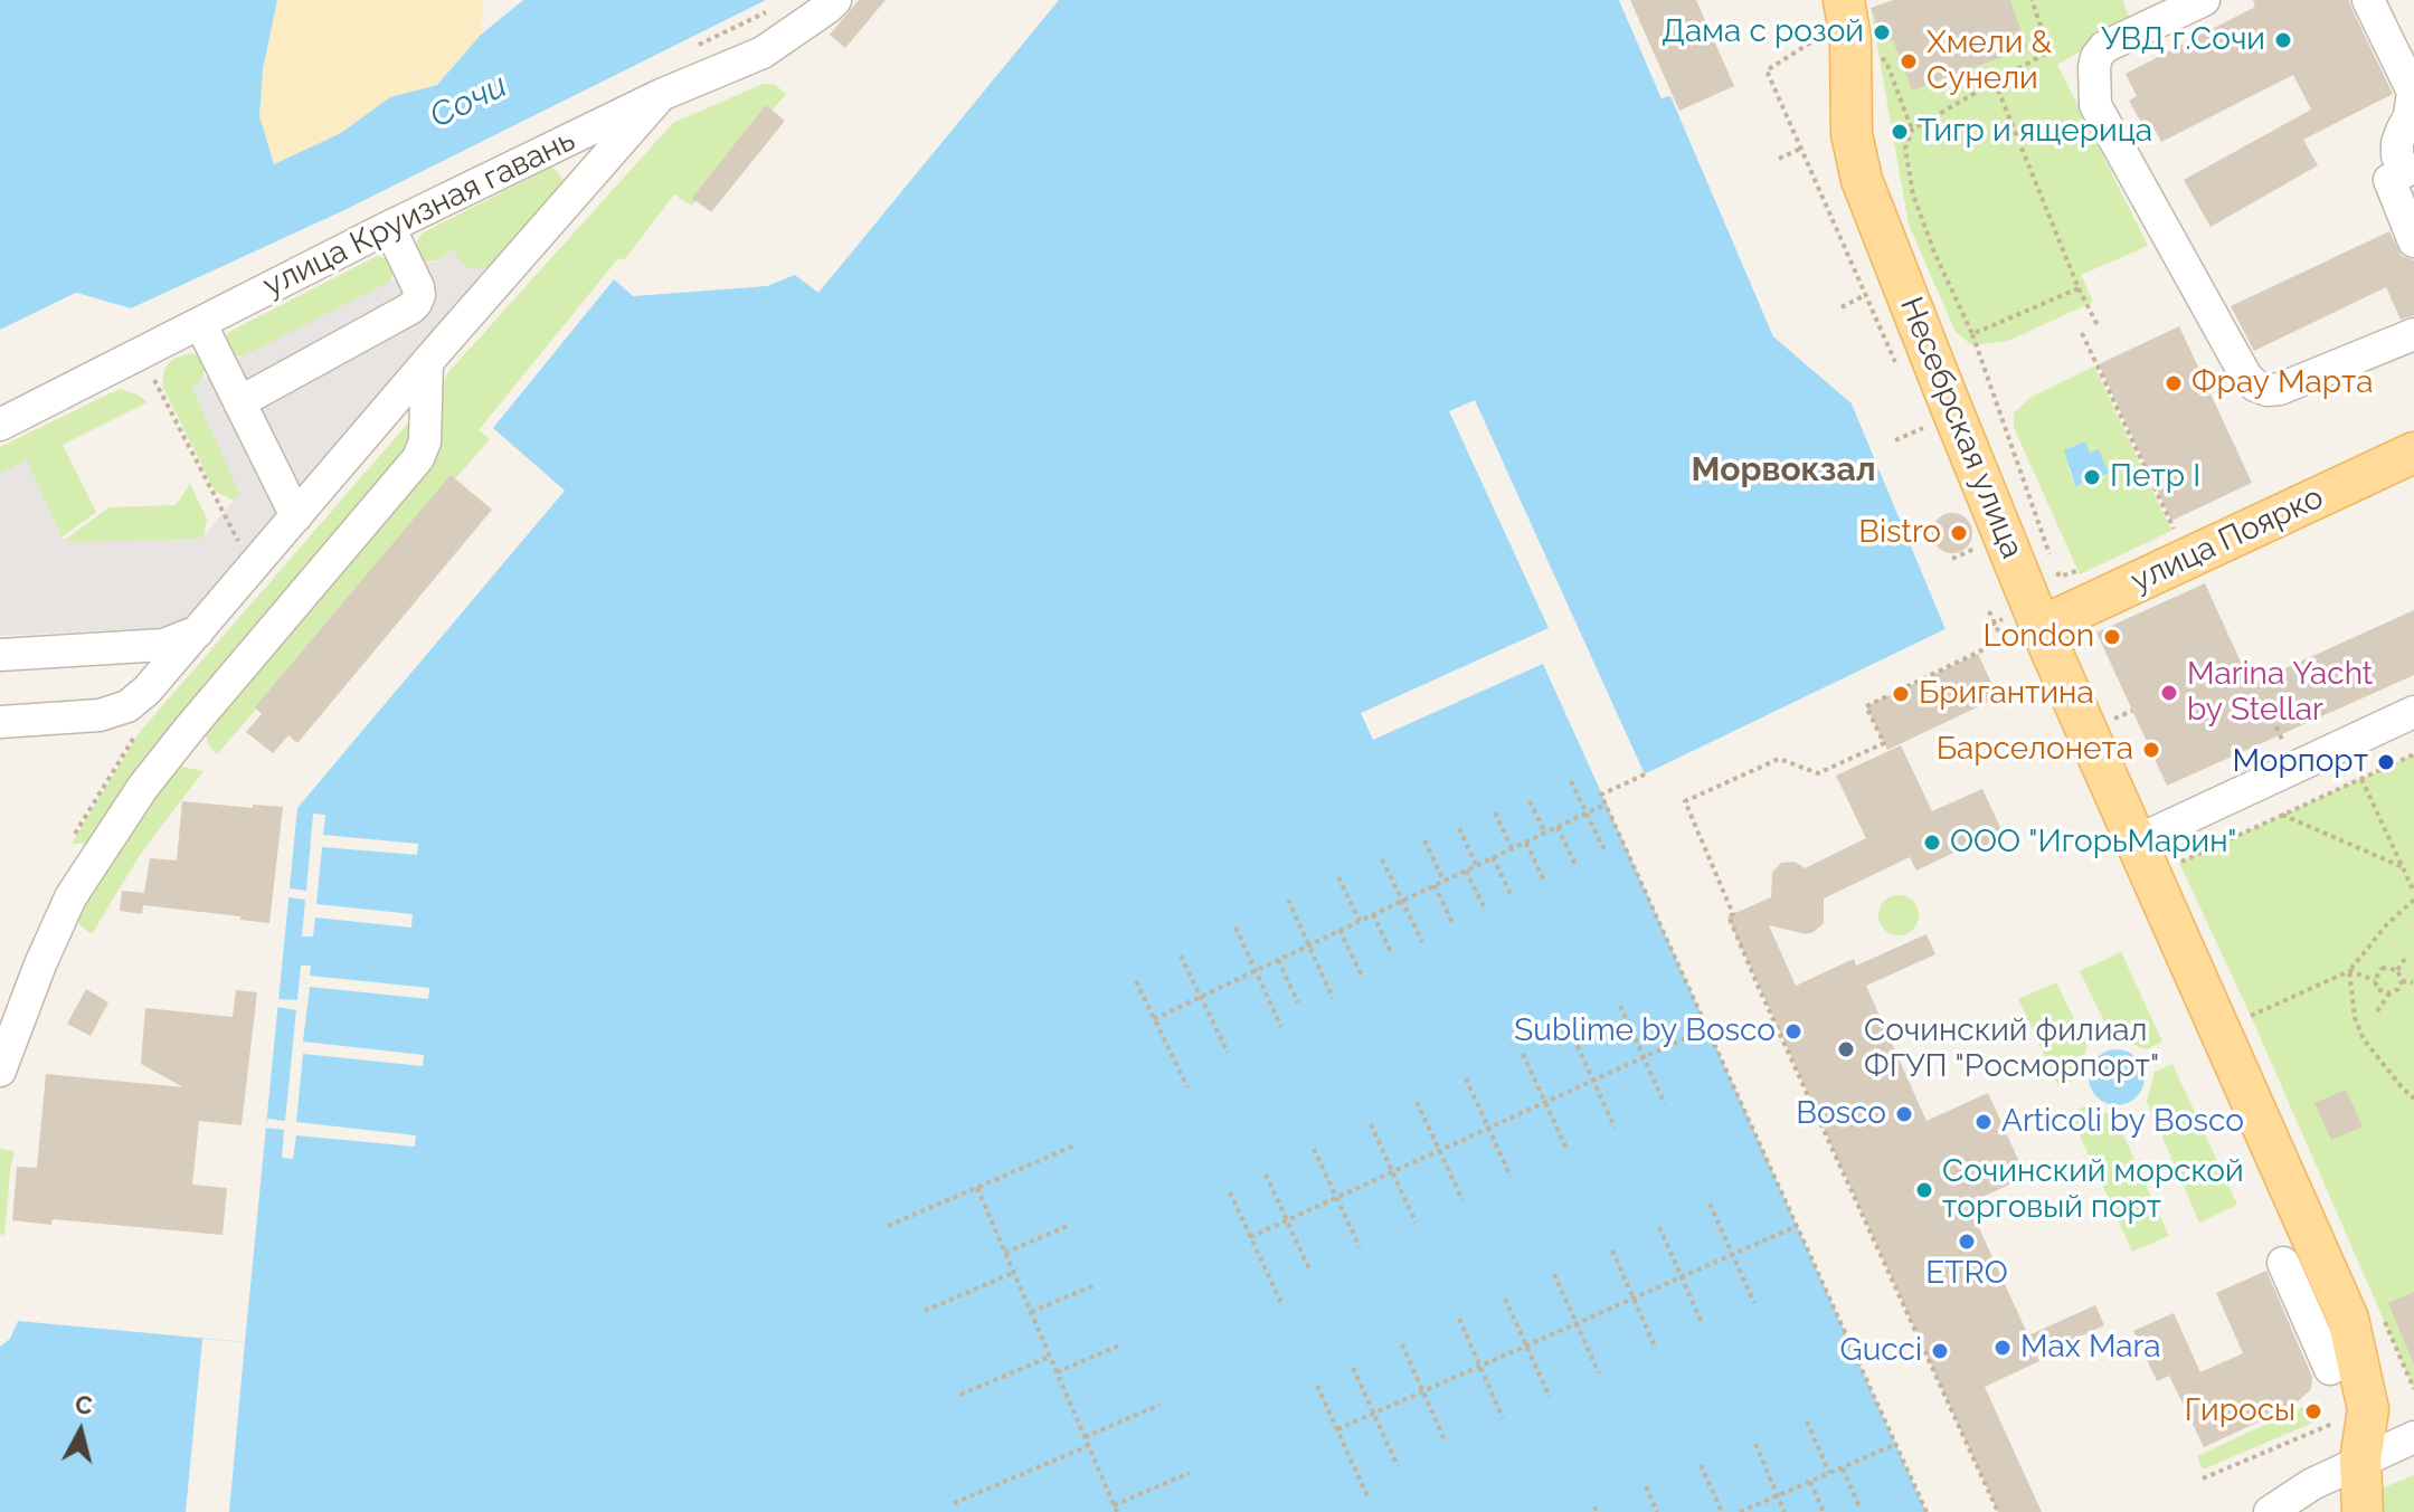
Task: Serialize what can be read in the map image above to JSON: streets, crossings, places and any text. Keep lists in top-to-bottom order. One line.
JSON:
{"streets":{"main road":["Несебрская улица","улица Поярко"],"street":["улица Круизная гавань"]},"crossings":[["Несебрская улица","улица Поярко"]],"districts":["Морвокзал"],"water":["Сочи"],"places":["Дама с розой","УВД г.Сочи","Хмели & Сунели","Тигр и ящерица","Фрау Марта","Петр I","Bistro","London","Marina Yacht by Stellar","Бригантина","Барселонета","Морпорт","ООО \"ИгорьМарин\"","Sublime by Bosco","Сочинский филиал ФГУП \"Росморпорт\"","Bosco","Articoli by Bosco","Сочинский морской торговый порт","ETRO","Max Mara","Gucci","Гиросы"],"north":"top"}
